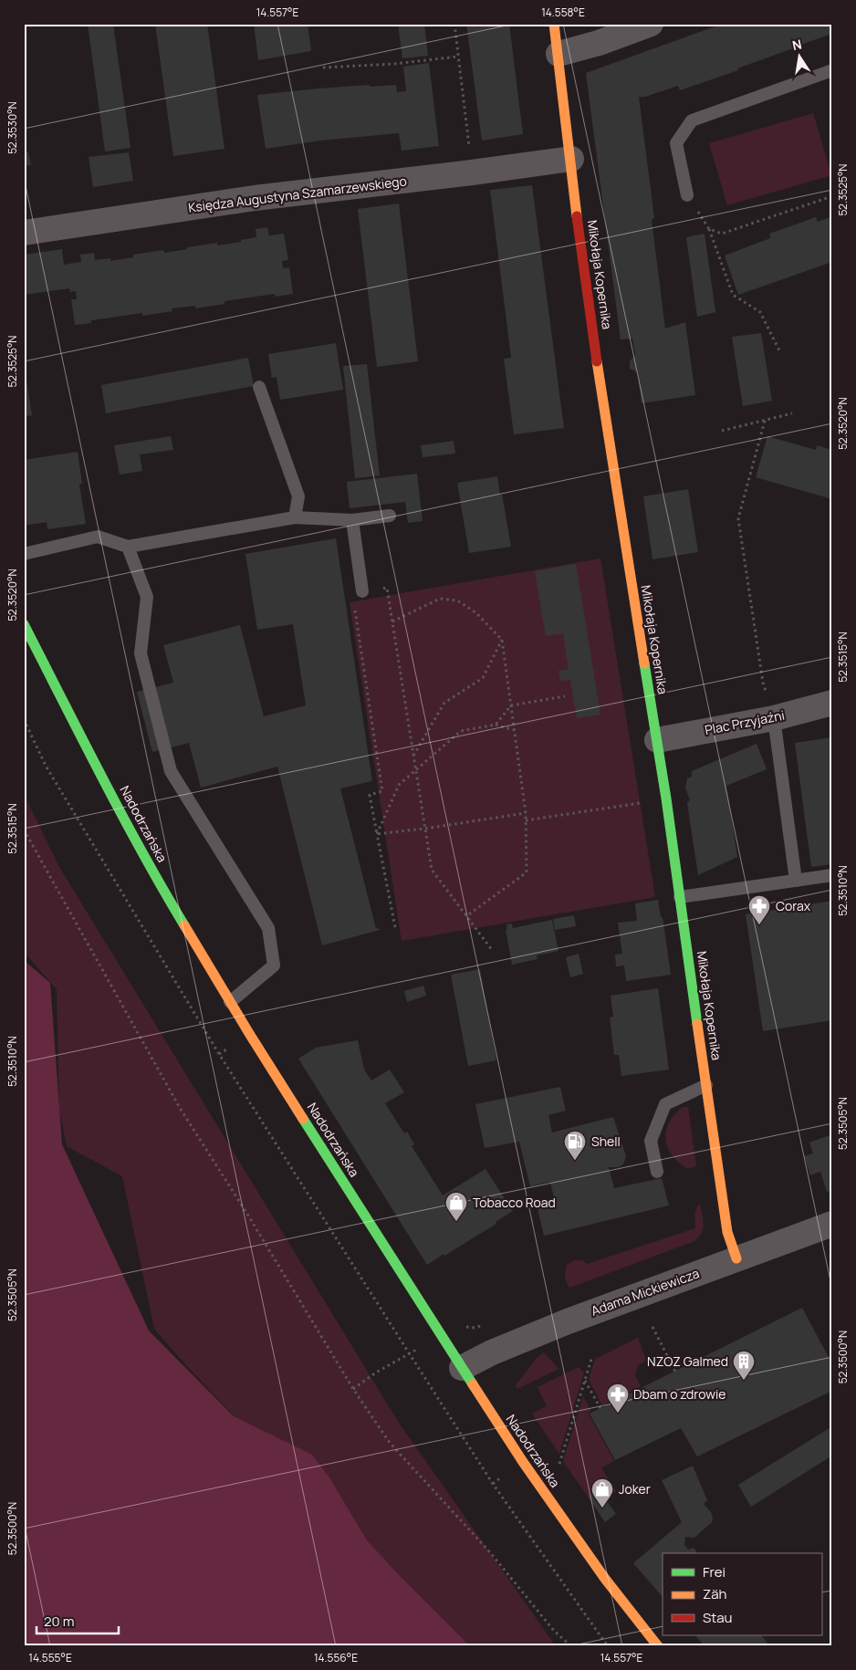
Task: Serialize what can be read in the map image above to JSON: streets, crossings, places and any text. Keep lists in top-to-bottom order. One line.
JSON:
{"streets":{"street":["Księdza Augustyna Szamarzewskiego","Mikołaja Kopernika","Plac Przyjaźni","Nadodrzańska","Adama Mickiewicza"]},"crossings":[["Księdza Augustyna Szamarzewskiego","Mikołaja Kopernika"],["Mikołaja Kopernika","Plac Przyjaźni"],["Mikołaja Kopernika","Adama Mickiewicza"],["Nadodrzańska","Adama Mickiewicza"]],"places":{"pharmacy":["Corax","Dbam o zdrowie"],"fuel station":["Shell"],"shop":["Tobacco Road","Joker"],"building":["NZOZ Galmed"]},"legend":["Frei","Zäh","Stau"],"scale_bar":"20 m","north":"top","coordinates":["14.557°E","14.558°E","52.3530°N","52.3525°N","52.3520°N","52.3515°N","52.3510°N","52.3505°N","52.3500°N","14.555°E","14.556°E"]}
